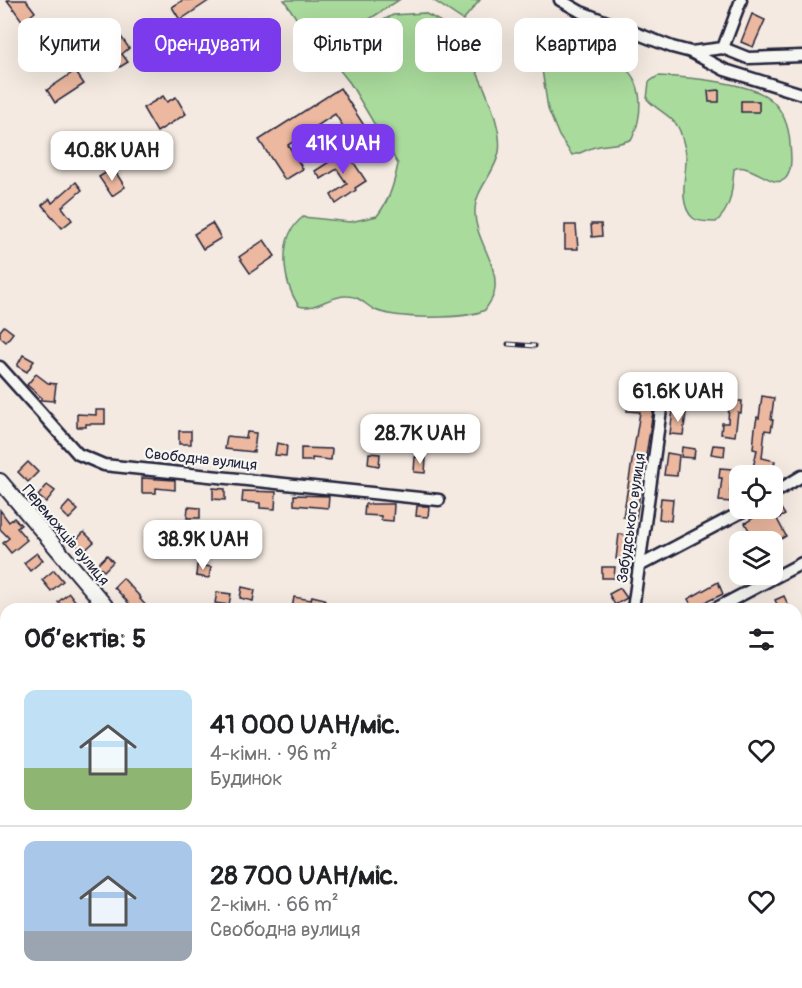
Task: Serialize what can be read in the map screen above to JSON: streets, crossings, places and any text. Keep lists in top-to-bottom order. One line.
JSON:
{"streets":{"main road":["Переможців вулиця"],"street":["Свободна вулиця","Забудського вулиця"]},"page":{"chip":["Купити","Орендувати","Фільтри","Нове","Квартира"],"price":["41K UAH","40.8K UAH","61.6K UAH","28.7K UAH","38.9K UAH"],"heading":"Об’єктів: 5","list":[{"name":"41 000 UAH/міс.","note":"4-кімн. · 96 m² · Будинок"},{"name":"28 700 UAH/міс.","note":"2-кімн. · 66 m² · Свободна вулиця"}]}}
